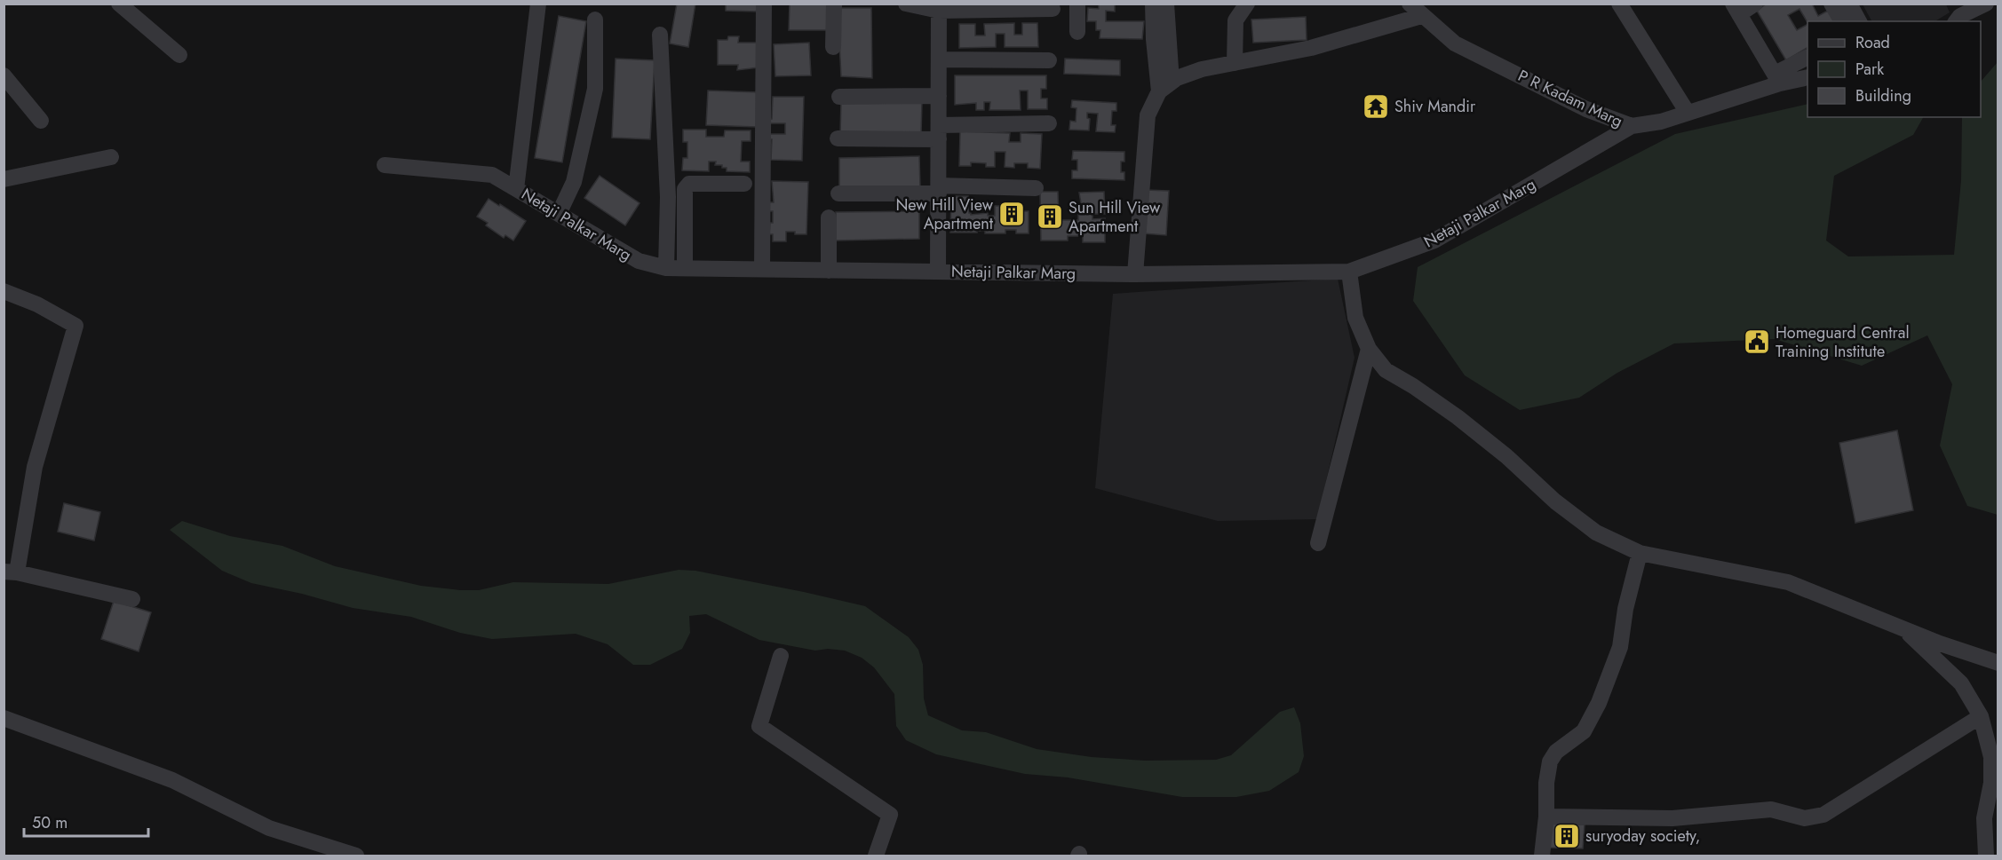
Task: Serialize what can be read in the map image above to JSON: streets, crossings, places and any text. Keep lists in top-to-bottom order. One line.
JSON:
{"streets":{"street":["P R Kadam Marg","Netaji Palkar Marg"]},"crossings":[["P R Kadam Marg","Netaji Palkar Marg"]],"places":{"temple":["Shiv Mandir"],"building":["New Hill View Apartment","Sun Hill View Apartment","suryoday society,"],"public building":["Homeguard Central Training Institute"]},"legend":["Road","Park","Building"],"scale_bar":"50 m"}
